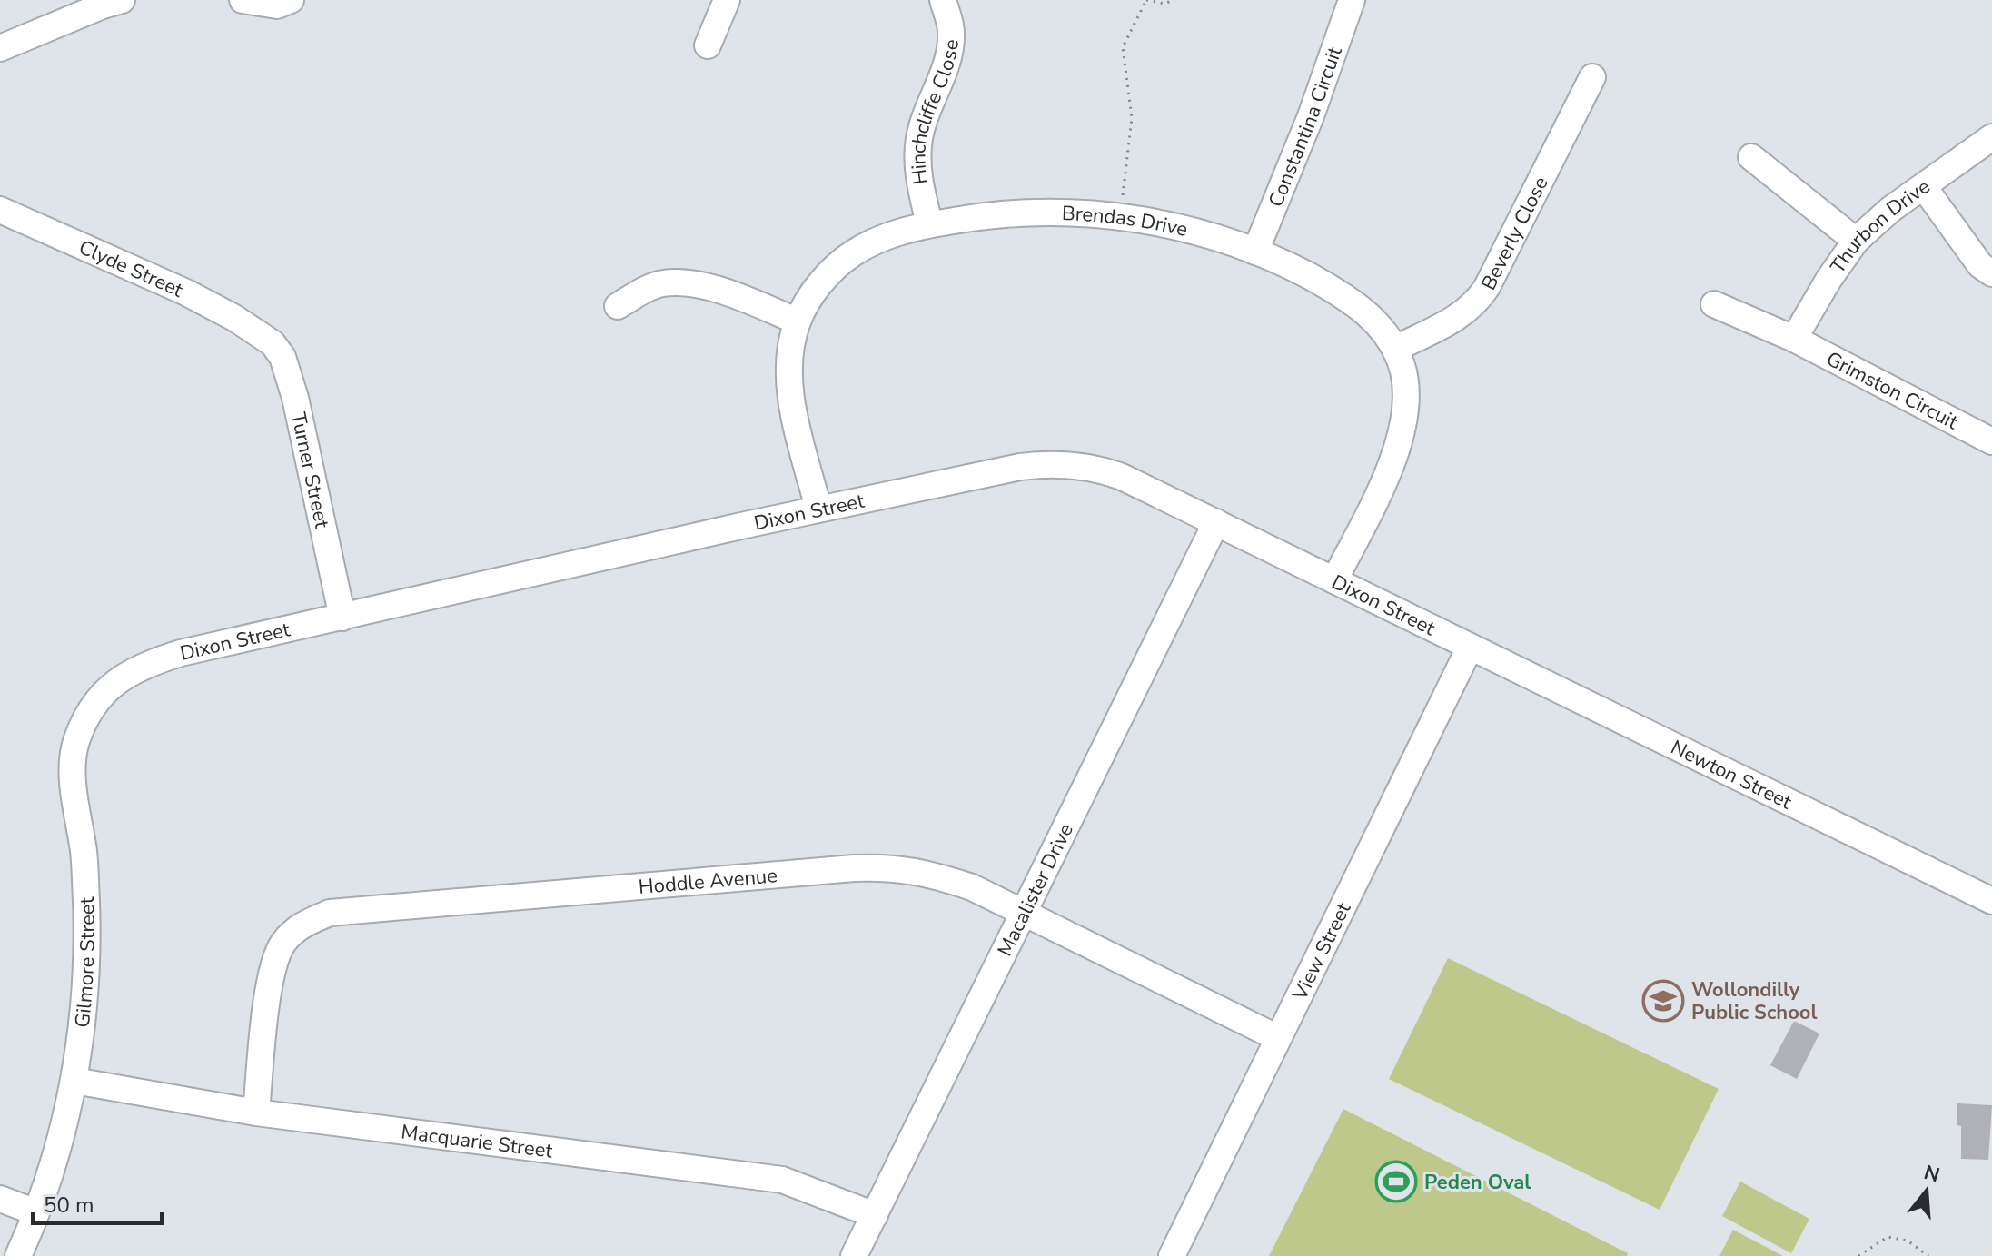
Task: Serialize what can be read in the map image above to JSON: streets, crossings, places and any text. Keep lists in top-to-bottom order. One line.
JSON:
{"streets":{"street":["Hinchcliffe Close","Constantina Circuit","Brendas Drive","Thurbon Drive","Beverly Close","Clyde Street","Grimston Circuit","Turner Street","Dixon Street","Newton Street","Hoddle Avenue","Macalister Drive","View Street","Gilmore Street","Macquarie Street"]},"crossings":[["Hinchcliffe Close","Brendas Drive"],["Constantina Circuit","Brendas Drive"],["Brendas Drive","Beverly Close"],["Brendas Drive","Dixon Street"],["Thurbon Drive","Grimston Circuit"],["Clyde Street","Turner Street"],["Turner Street","Dixon Street"],["Dixon Street","Newton Street"],["Dixon Street","Macalister Drive"],["Dixon Street","View Street"],["Dixon Street","Gilmore Street"],["Newton Street","View Street"],["Hoddle Avenue","Macalister Drive"],["Hoddle Avenue","View Street"],["Hoddle Avenue","Macquarie Street"],["Macalister Drive","Macquarie Street"],["Gilmore Street","Macquarie Street"]],"places":{"school or university":["Wollondilly Public School"],"sports":["Peden Oval"]},"scale_bar":"50 m","north":"top"}
